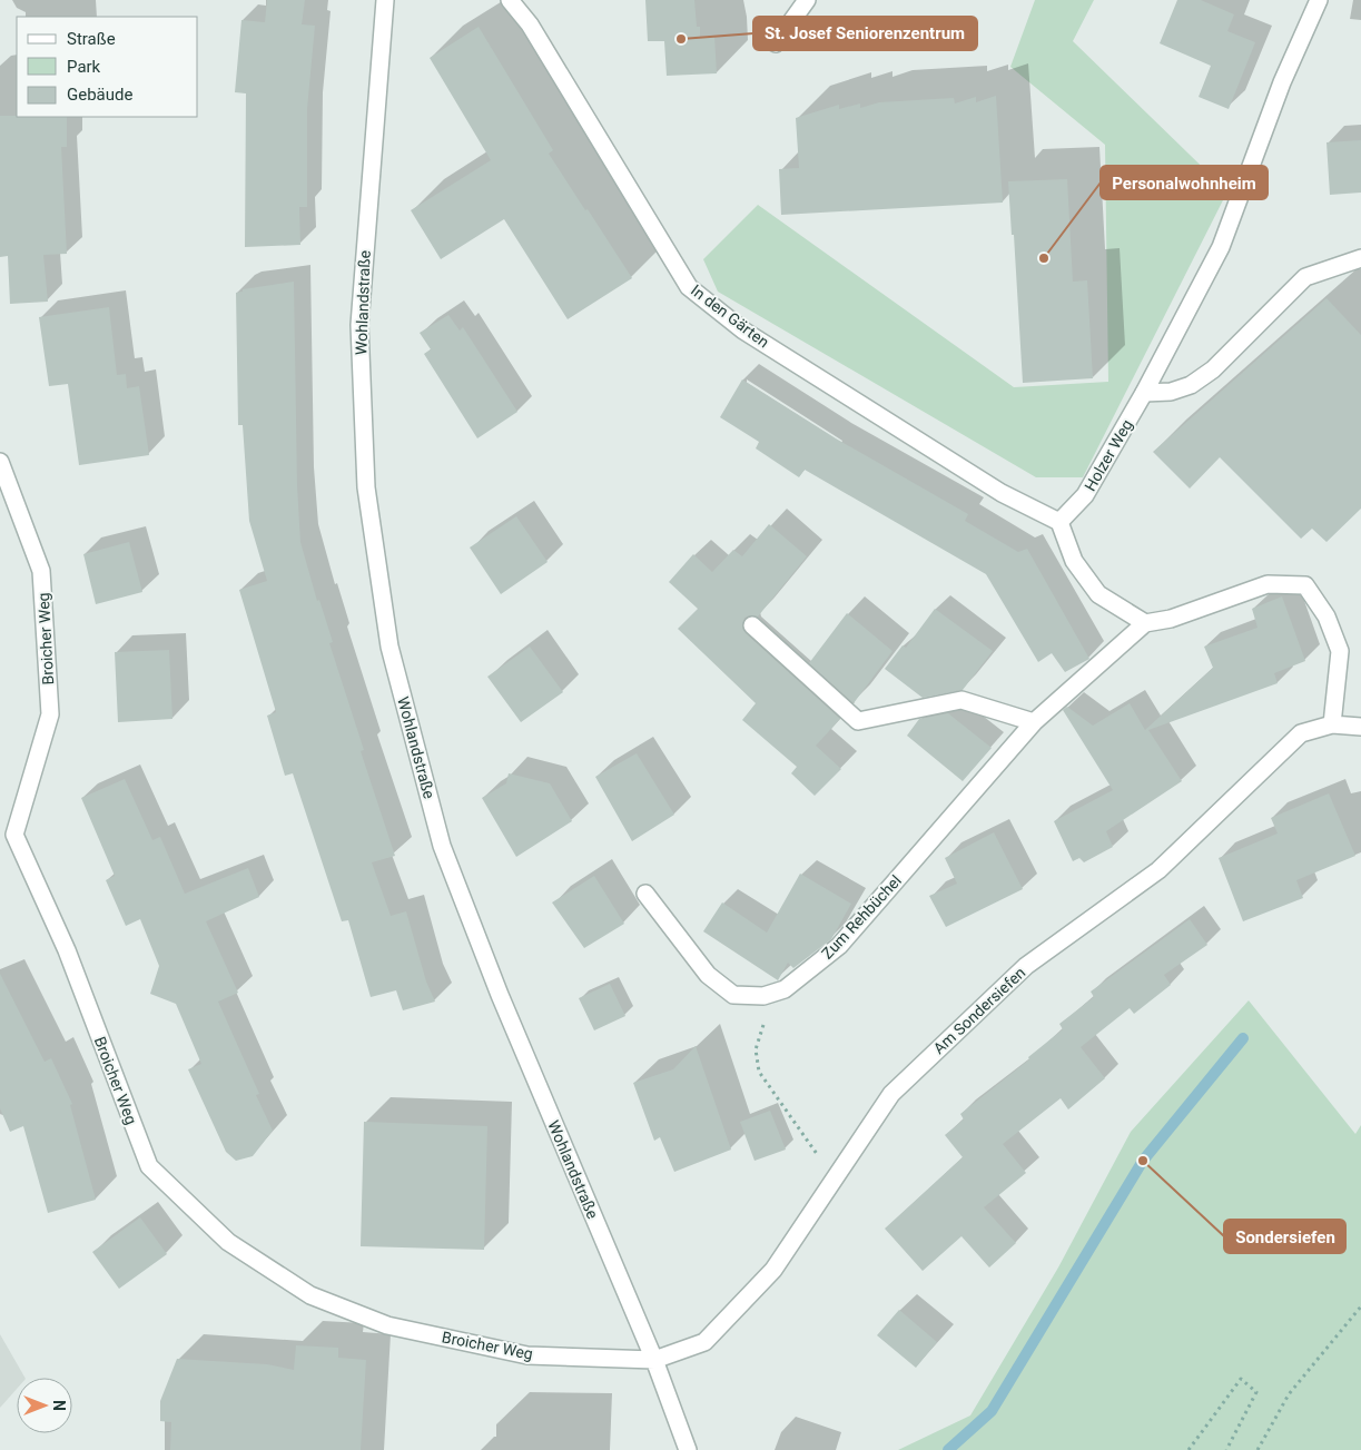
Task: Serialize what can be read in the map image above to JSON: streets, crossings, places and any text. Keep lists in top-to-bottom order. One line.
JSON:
{"streets":{"street":["Wohlandstraße","In den Gärten","Holzer Weg","Broicher Weg","Zum Rehbüchel","Am Sondersiefen"]},"crossings":[["Wohlandstraße","Broicher Weg"],["Wohlandstraße","Am Sondersiefen"],["In den Gärten","Holzer Weg"],["Broicher Weg","Am Sondersiefen"]],"places":["St. Josef Seniorenzentrum","Personalwohnheim","Sondersiefen"],"legend":["Straße","Park","Gebäude"],"north":"right"}
